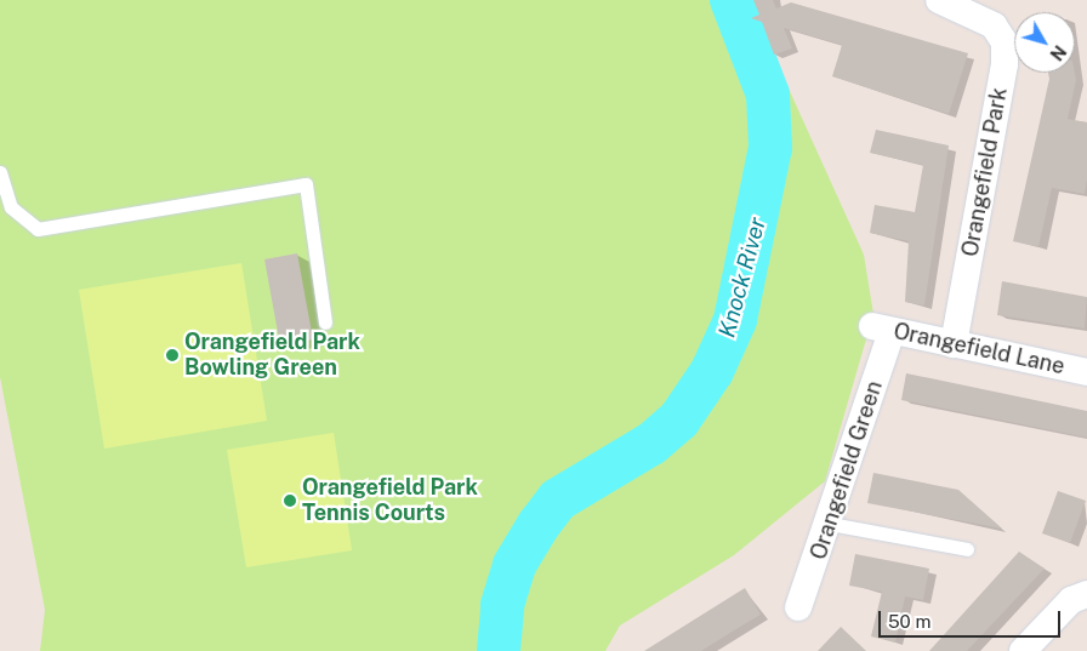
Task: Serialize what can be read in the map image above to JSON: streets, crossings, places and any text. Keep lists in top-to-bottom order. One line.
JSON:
{"streets":{"street":["Orangefield Park","Orangefield Lane","Orangefield Green"]},"crossings":[["Orangefield Park","Orangefield Lane"],["Orangefield Lane","Orangefield Green"]],"water":["Knock River"],"places":["Orangefield Park Bowling Green","Orangefield Park Tennis Courts"],"scale_bar":"50 m","north":"bottom right"}
